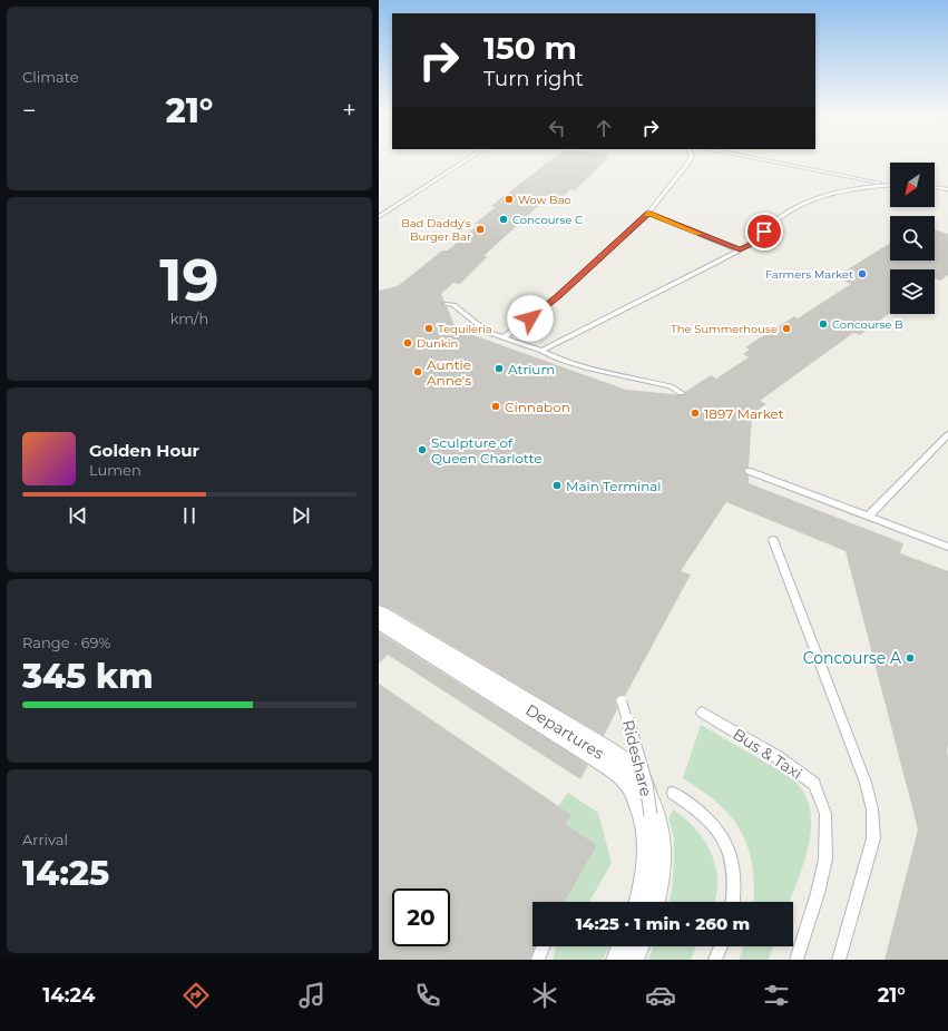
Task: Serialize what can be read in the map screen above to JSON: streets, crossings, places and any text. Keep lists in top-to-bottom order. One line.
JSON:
{"streets":{"main road":["Departures"],"lane":["Bus & Taxi","Rideshare"]},"crossings":[["Departures","Rideshare"]],"places":["Wow Bao","Concourse C","Bad Daddy's Burger Bar","Farmers Market","Concourse B","Tequileria","The Summerhouse","Dunkin","Atrium","Auntie Anne's","Cinnabon","1897 Market","Sculpture of Queen Charlotte","Main Terminal","Concourse A"],"north":"bottom left","page":{"tile":["Climate",["19","km/h"],["Range · 69%","345 km"],["Arrival","14:25"]],"turn":["150 m","Turn right"],"heat":["−","21°","+"],"song":["Golden Hour","Lumen"],"limit":"20","trip":"14:25 · 1 min · 260 m","tabs":["14:24","21°"]}}
